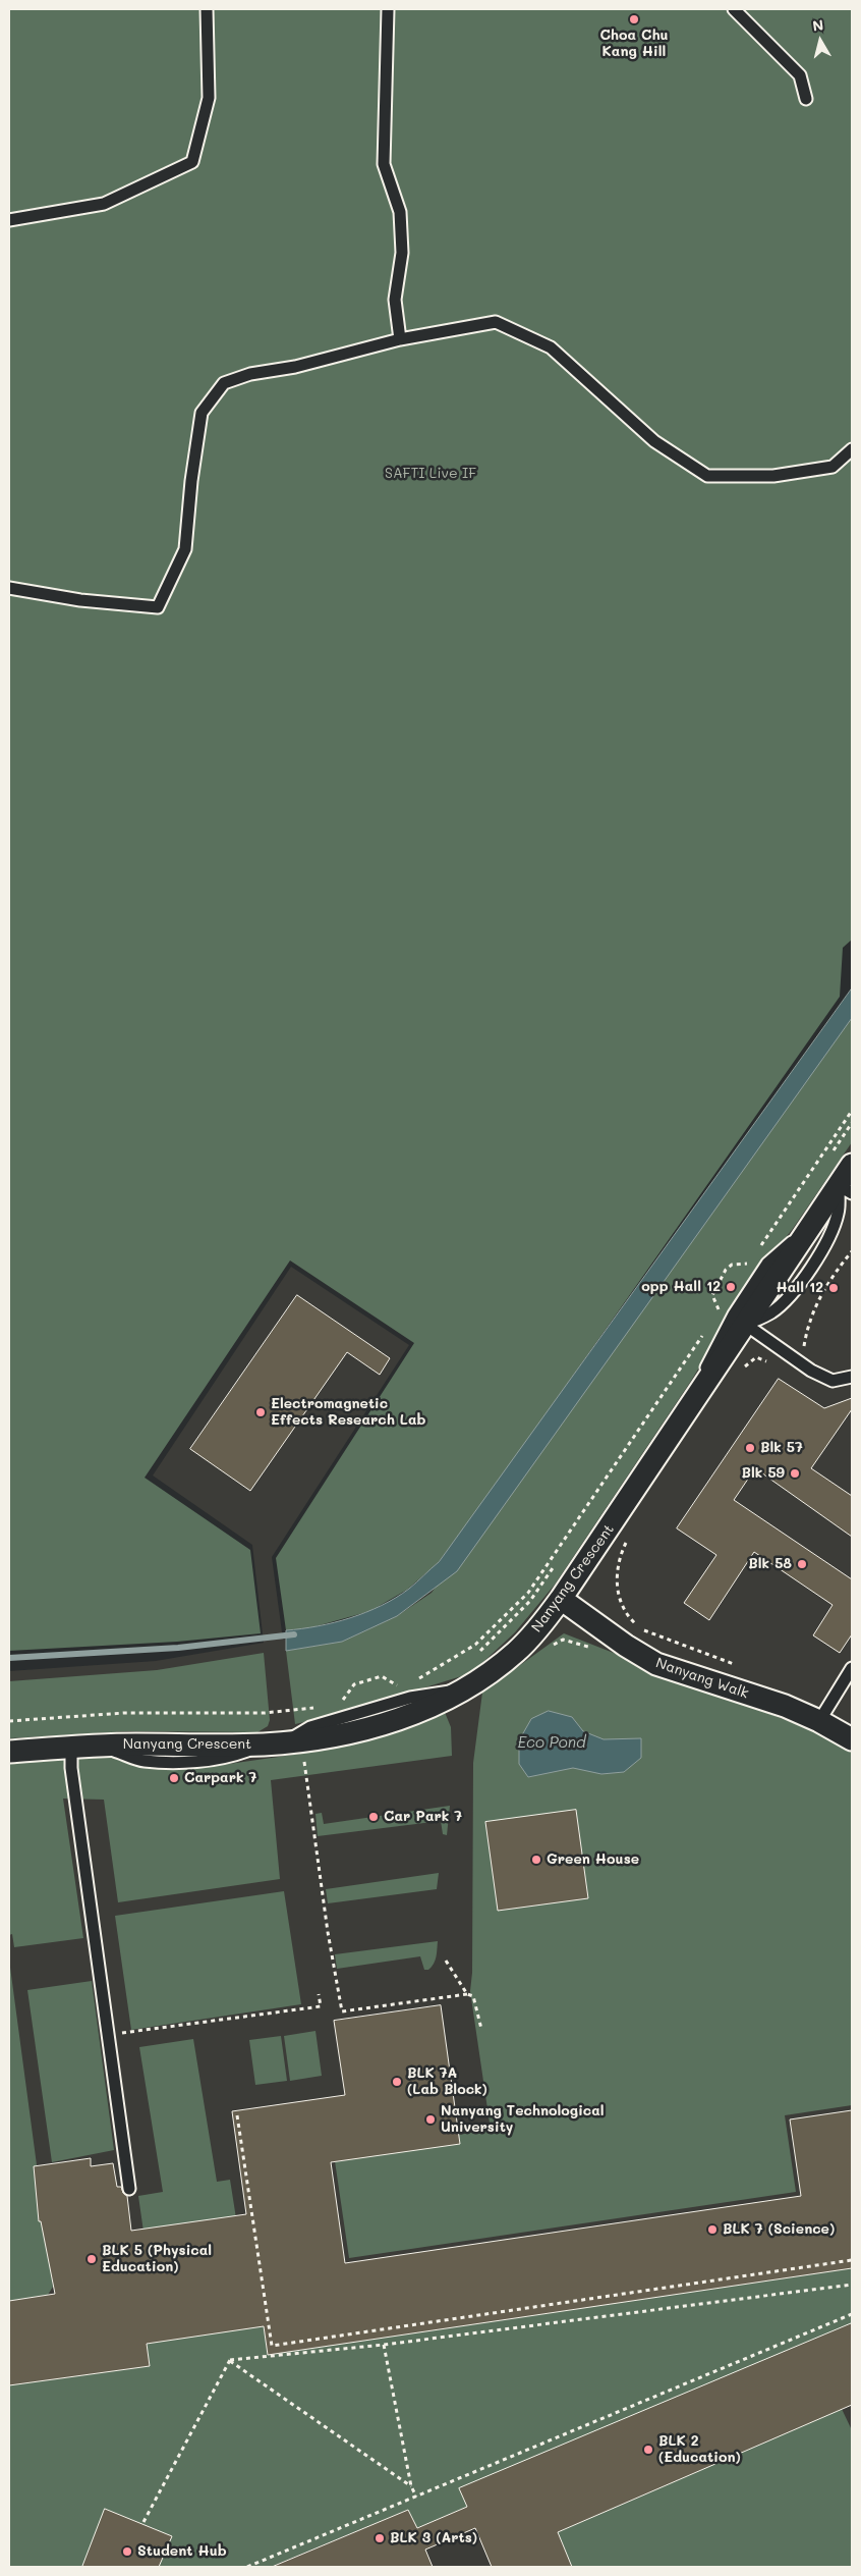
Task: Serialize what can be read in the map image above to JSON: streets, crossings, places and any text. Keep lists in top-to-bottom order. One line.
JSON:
{"streets":{"street":["Nanyang Crescent","Nanyang Walk"]},"crossings":[["Nanyang Crescent","Nanyang Walk"]],"water":["Eco Pond"],"parks":["SAFTI Live IF"],"places":["Choa Chu Kang Hill","opp Hall 12","Hall 12","Electromagnetic Effects Research Lab","Blk 57","Blk 59","Blk 58","Carpark 7","Car Park 7","Green House","BLK 7A (Lab Block)","Nanyang Technological University","BLK 7 (Science)","BLK 5 (Physical Education)","BLK 2 (Education)","BLK 3 (Arts)","Student Hub"],"north":"top"}
